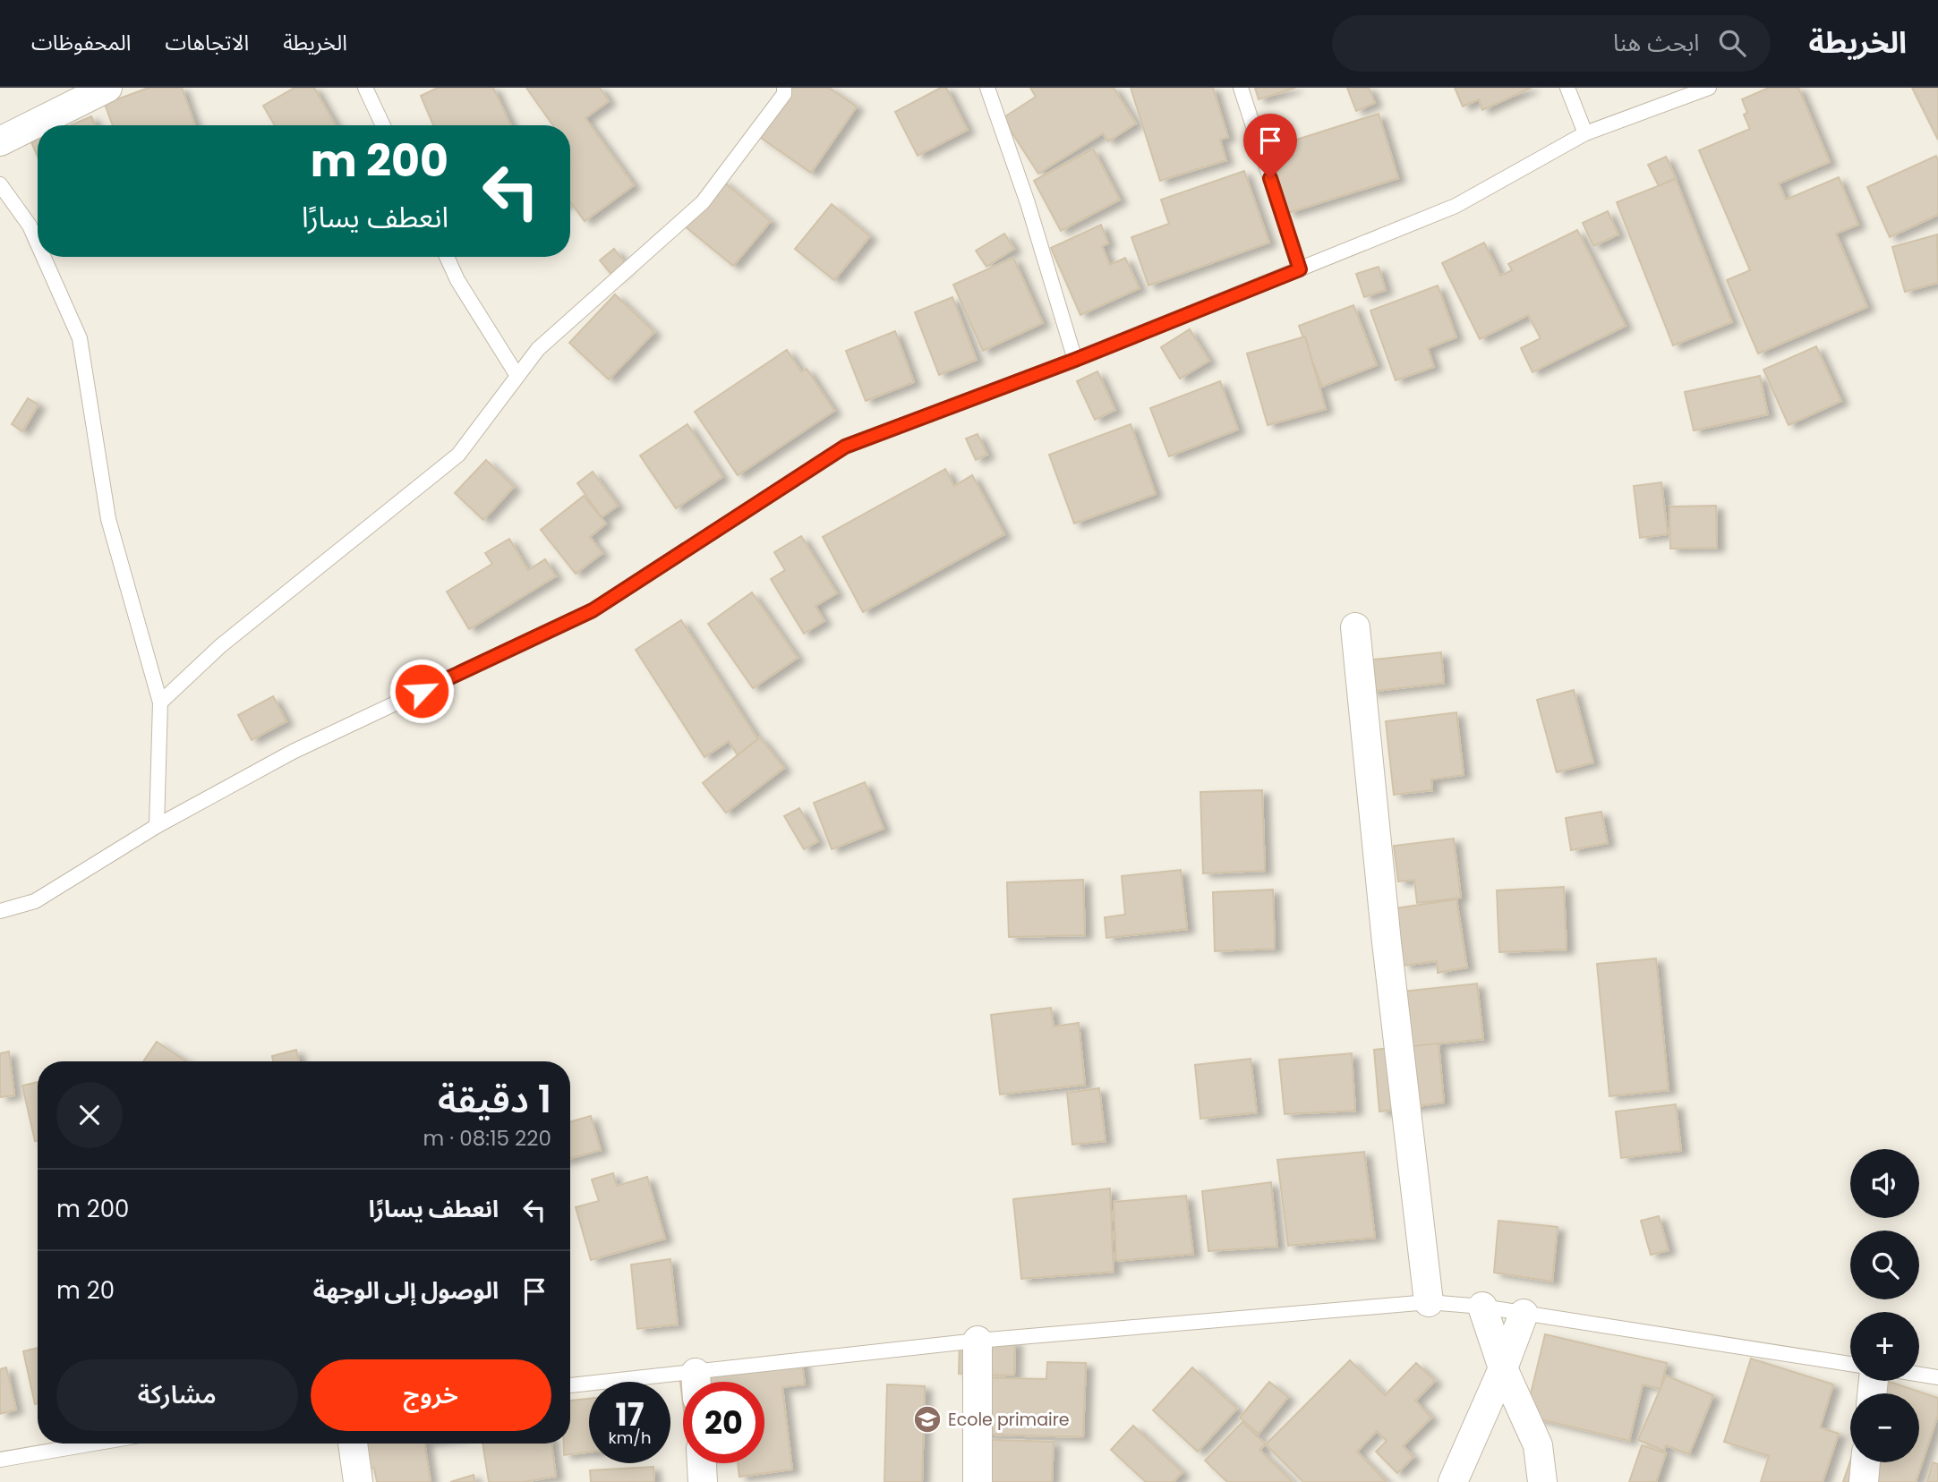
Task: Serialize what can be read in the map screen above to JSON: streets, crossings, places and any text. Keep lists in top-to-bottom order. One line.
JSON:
{"places":{"school or university":["Ecole primaire"]},"page":{"header":"الخريطة","search":"ابحث هنا","nav":["الخريطة","الاتجاهات","المحفوظات"],"turn":["200 m","انعطف يسارًا"],"heading":["1 دقيقة","220 m · 08:15"],"map_buttons":["+","−"],"list":[{"name":"انعطف يسارًا","value":"200 m"},{"name":"الوصول إلى الوجهة","value":"20 m"}],"buttons":["خروج","مشاركة"],"speed":"17 km/h","limit":"20"}}
